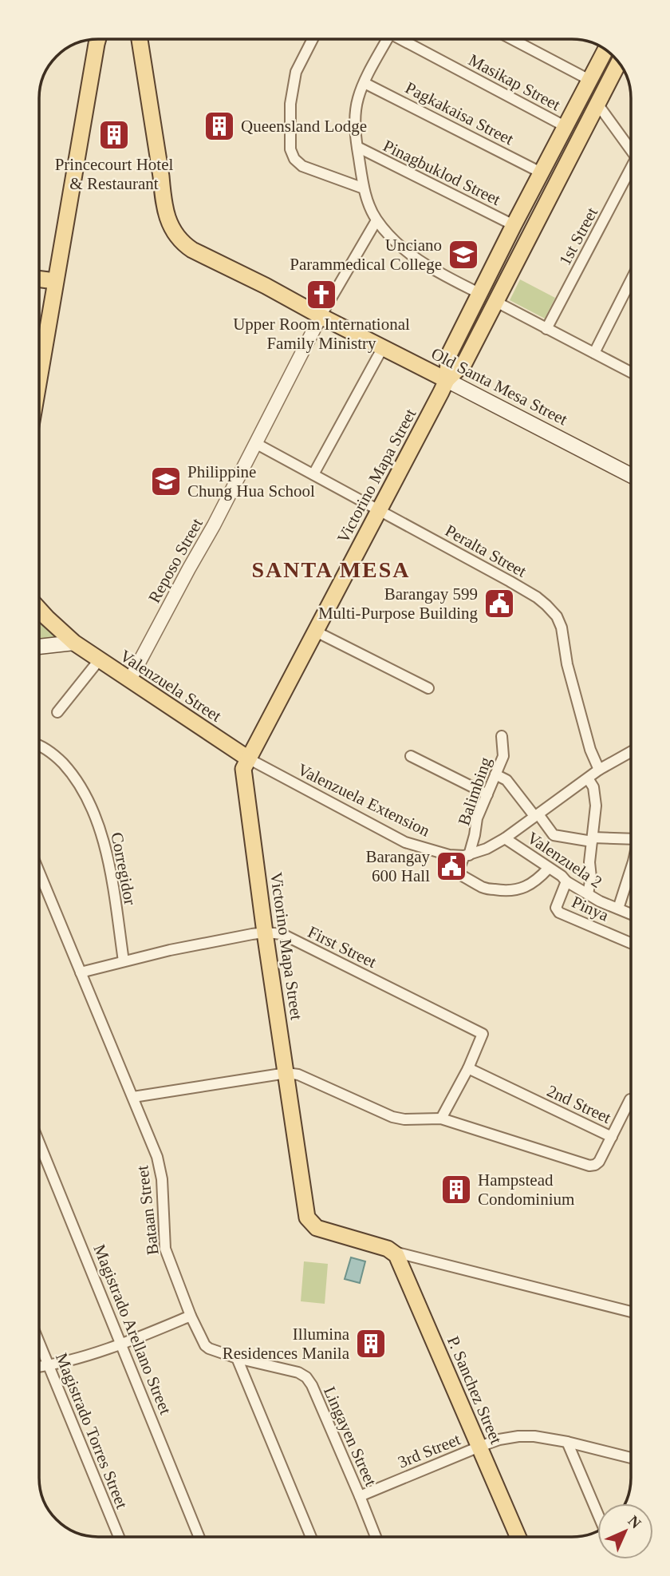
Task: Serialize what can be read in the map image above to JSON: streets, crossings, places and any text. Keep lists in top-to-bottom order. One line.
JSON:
{"streets":{"main road":["Old Santa Mesa Street","Victorino Mapa Street","Valenzuela Street","P. Sanchez Street"],"street":["Masikap Street","Pagkakaisa Street","Pinagbuklod Street","1st Street","Peralta Street","Reposo Street","Balimbing","Valenzuela Extension","Valenzuela 2","Corregidor","Pinya","First Street","2nd Street","Bataan Street","Magistrado Arellano Street","Magistrado Torres Street","Lingayen Street","3rd Street"]},"crossings":[["Masikap Street","Victorino Mapa Street"],["Pagkakaisa Street","Victorino Mapa Street"],["Pinagbuklod Street","Victorino Mapa Street"],["Old Santa Mesa Street","Victorino Mapa Street"],["Old Santa Mesa Street","Reposo Street"],["Victorino Mapa Street","Peralta Street"],["Victorino Mapa Street","Valenzuela Street"],["Victorino Mapa Street","Valenzuela Extension"],["Victorino Mapa Street","First Street"],["Victorino Mapa Street","2nd Street"],["Victorino Mapa Street","P. Sanchez Street"],["Peralta Street","Reposo Street"],["Reposo Street","Valenzuela Street"],["Valenzuela Street","Valenzuela Extension"],["Balimbing","Valenzuela Extension"],["Balimbing","Valenzuela 2"],["Valenzuela 2","Pinya"],["Corregidor","First Street"],["First Street","2nd Street"],["First Street","Bataan Street"],["2nd Street","Bataan Street"],["Bataan Street","Lingayen Street"],["P. Sanchez Street","3rd Street"],["Lingayen Street","3rd Street"]],"districts":["SANTA MESA"],"places":{"building":["Queensland Lodge","Princecourt Hotel & Restaurant","Hampstead Condominium","Illumina Residences Manila"],"school or university":["Unciano Parammedical College","Philippine Chung Hua School"],"church":["Upper Room International Family Ministry"],"public building":["Barangay 599 Multi-Purpose Building","Barangay 600 Hall"]},"north":"top right"}
